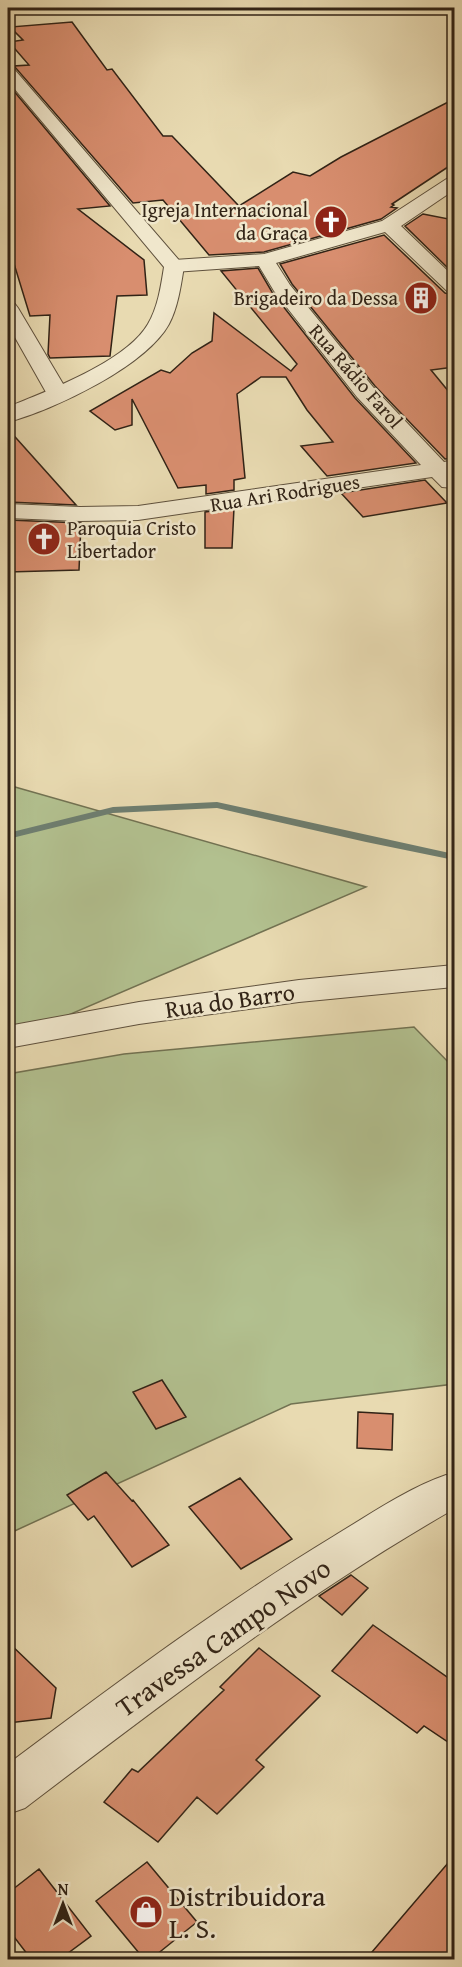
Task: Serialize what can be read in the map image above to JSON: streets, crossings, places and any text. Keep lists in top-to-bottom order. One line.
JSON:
{"streets":{"street":["Rua Rádio Farol","Rua Ari Rodrigues","Rua do Barro","Travessa Campo Novo"]},"crossings":[["Rua Rádio Farol","Rua Ari Rodrigues"]],"places":{"church":["Igreja Internacional da Graça","Paroquia Cristo Libertador"],"building":["Brigadeiro da Dessa"],"shop":["Distribuidora L. S."]},"north":"top"}
